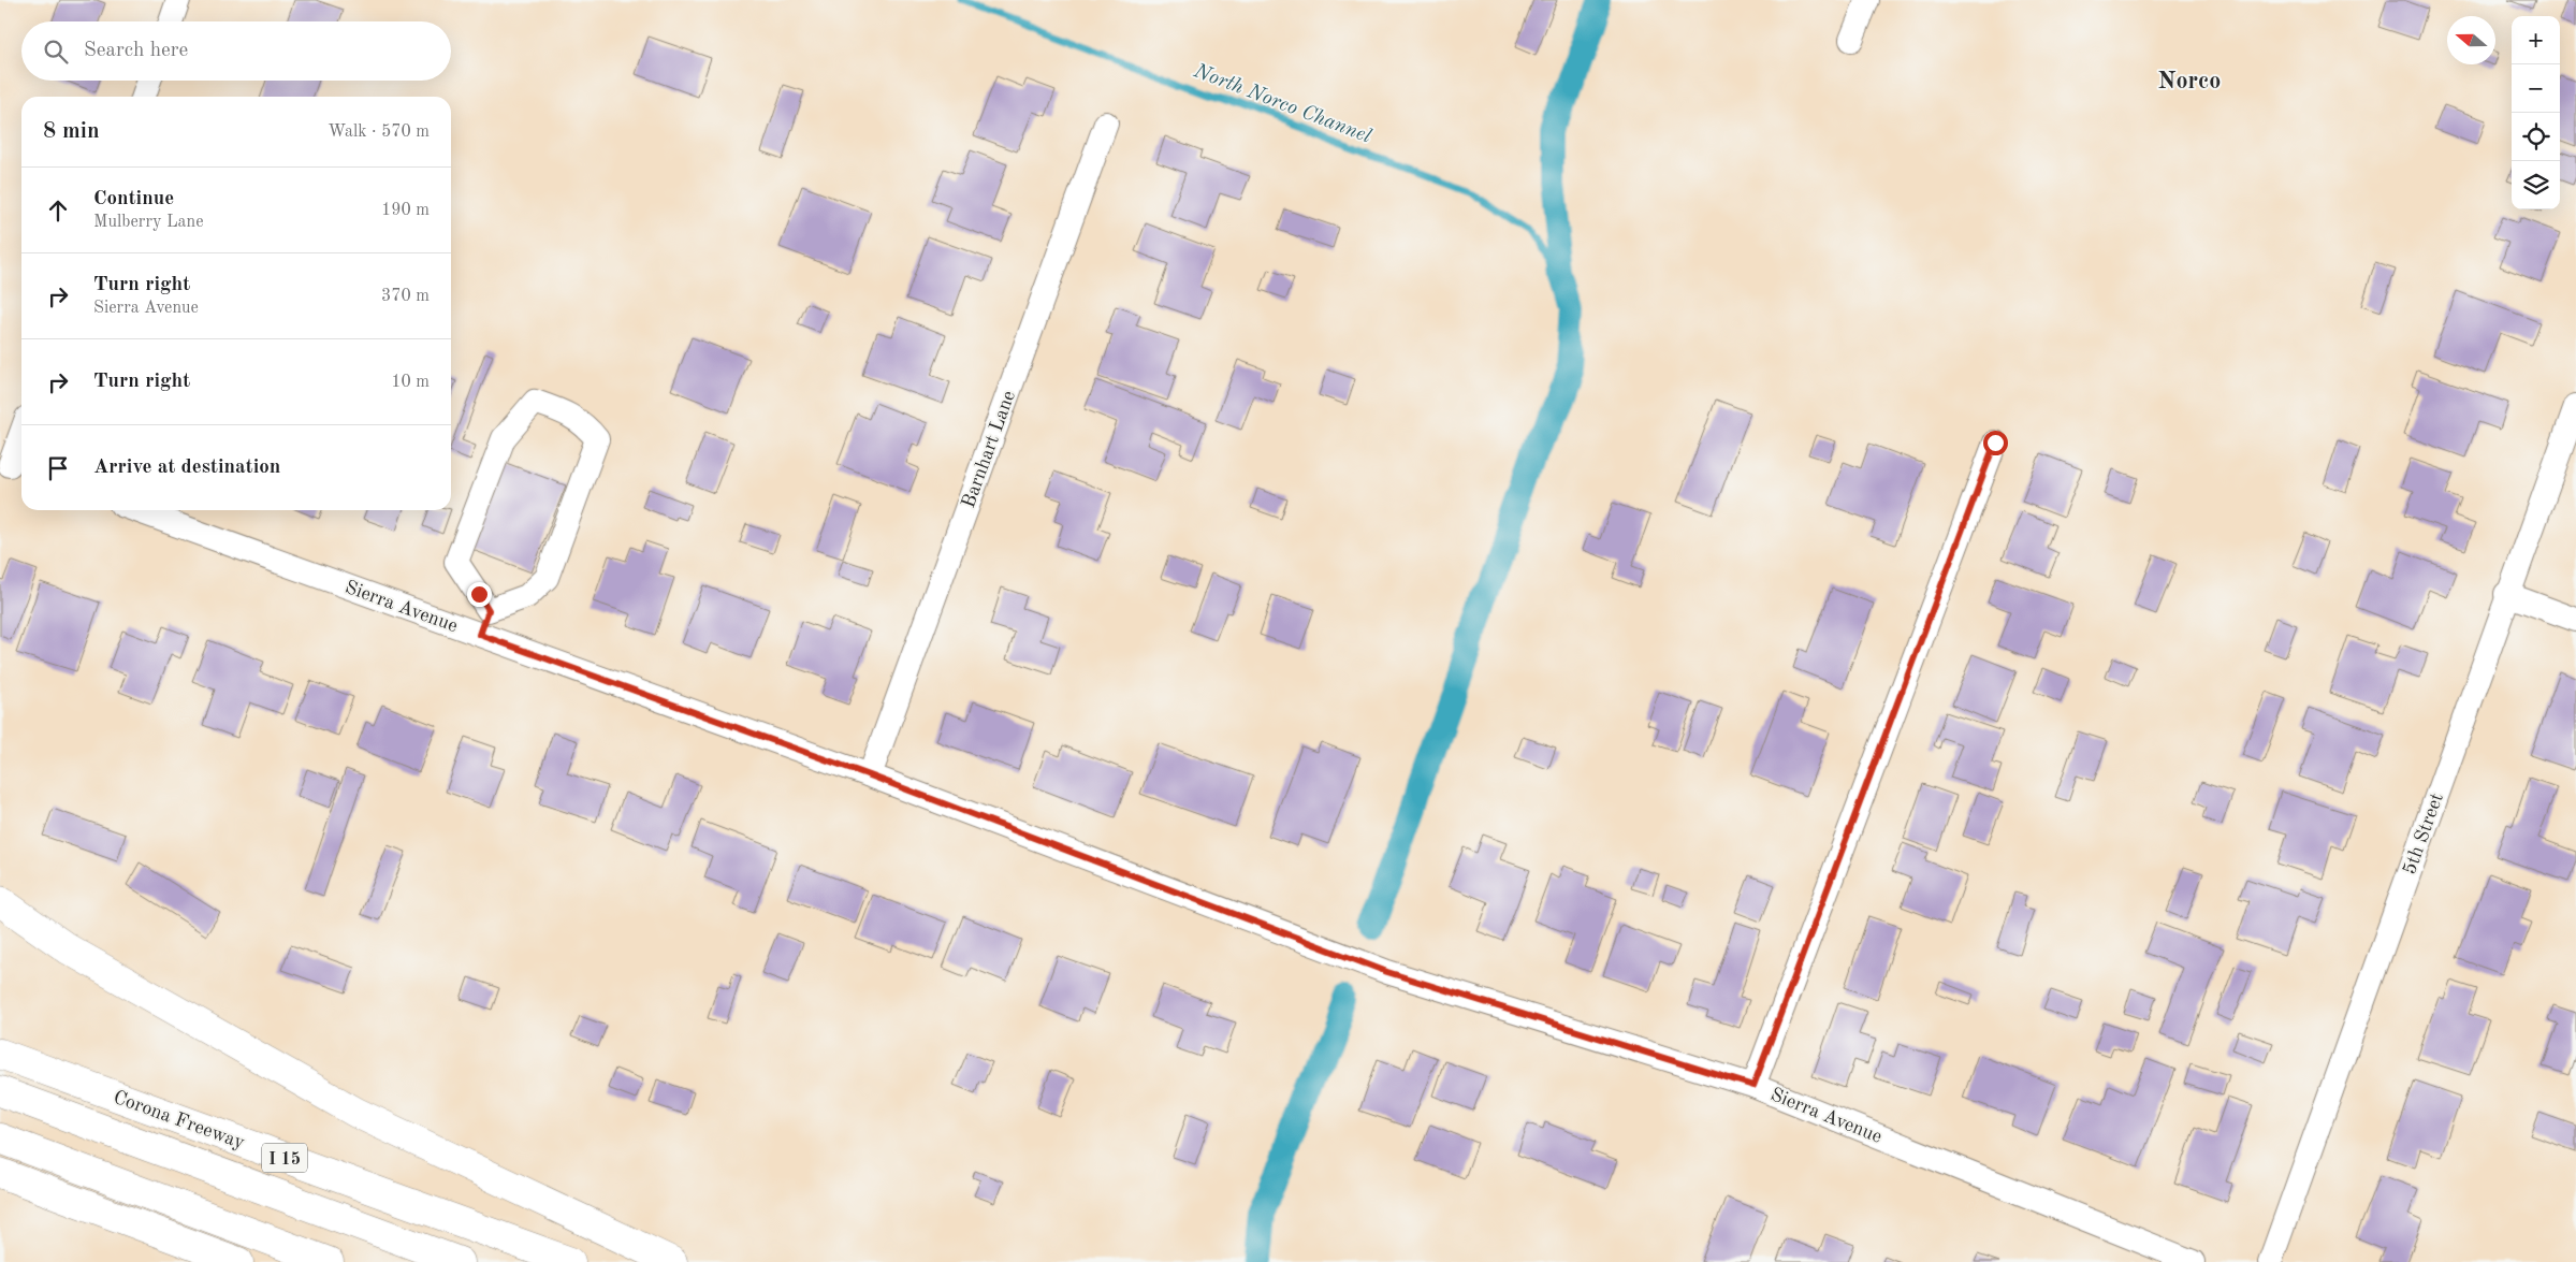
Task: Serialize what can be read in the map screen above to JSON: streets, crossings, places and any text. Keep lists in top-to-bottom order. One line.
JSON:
{"streets":{"highway":["Corona Freeway","I 15"],"street":["Barnhart Lane","Sierra Avenue","5th Street"]},"crossings":[["Barnhart Lane","Sierra Avenue"]],"districts":["Norco"],"water":["North Norco Channel"],"north":"left","page":{"map_buttons":["+","−"],"search":"Search here","heading":["8 min","Walk · 570 m"],"list":[["Continue","Mulberry Lane","190 m"],["Turn right","Sierra Avenue","370 m"],["Turn right","10 m"],"Arrive at destination"]}}
